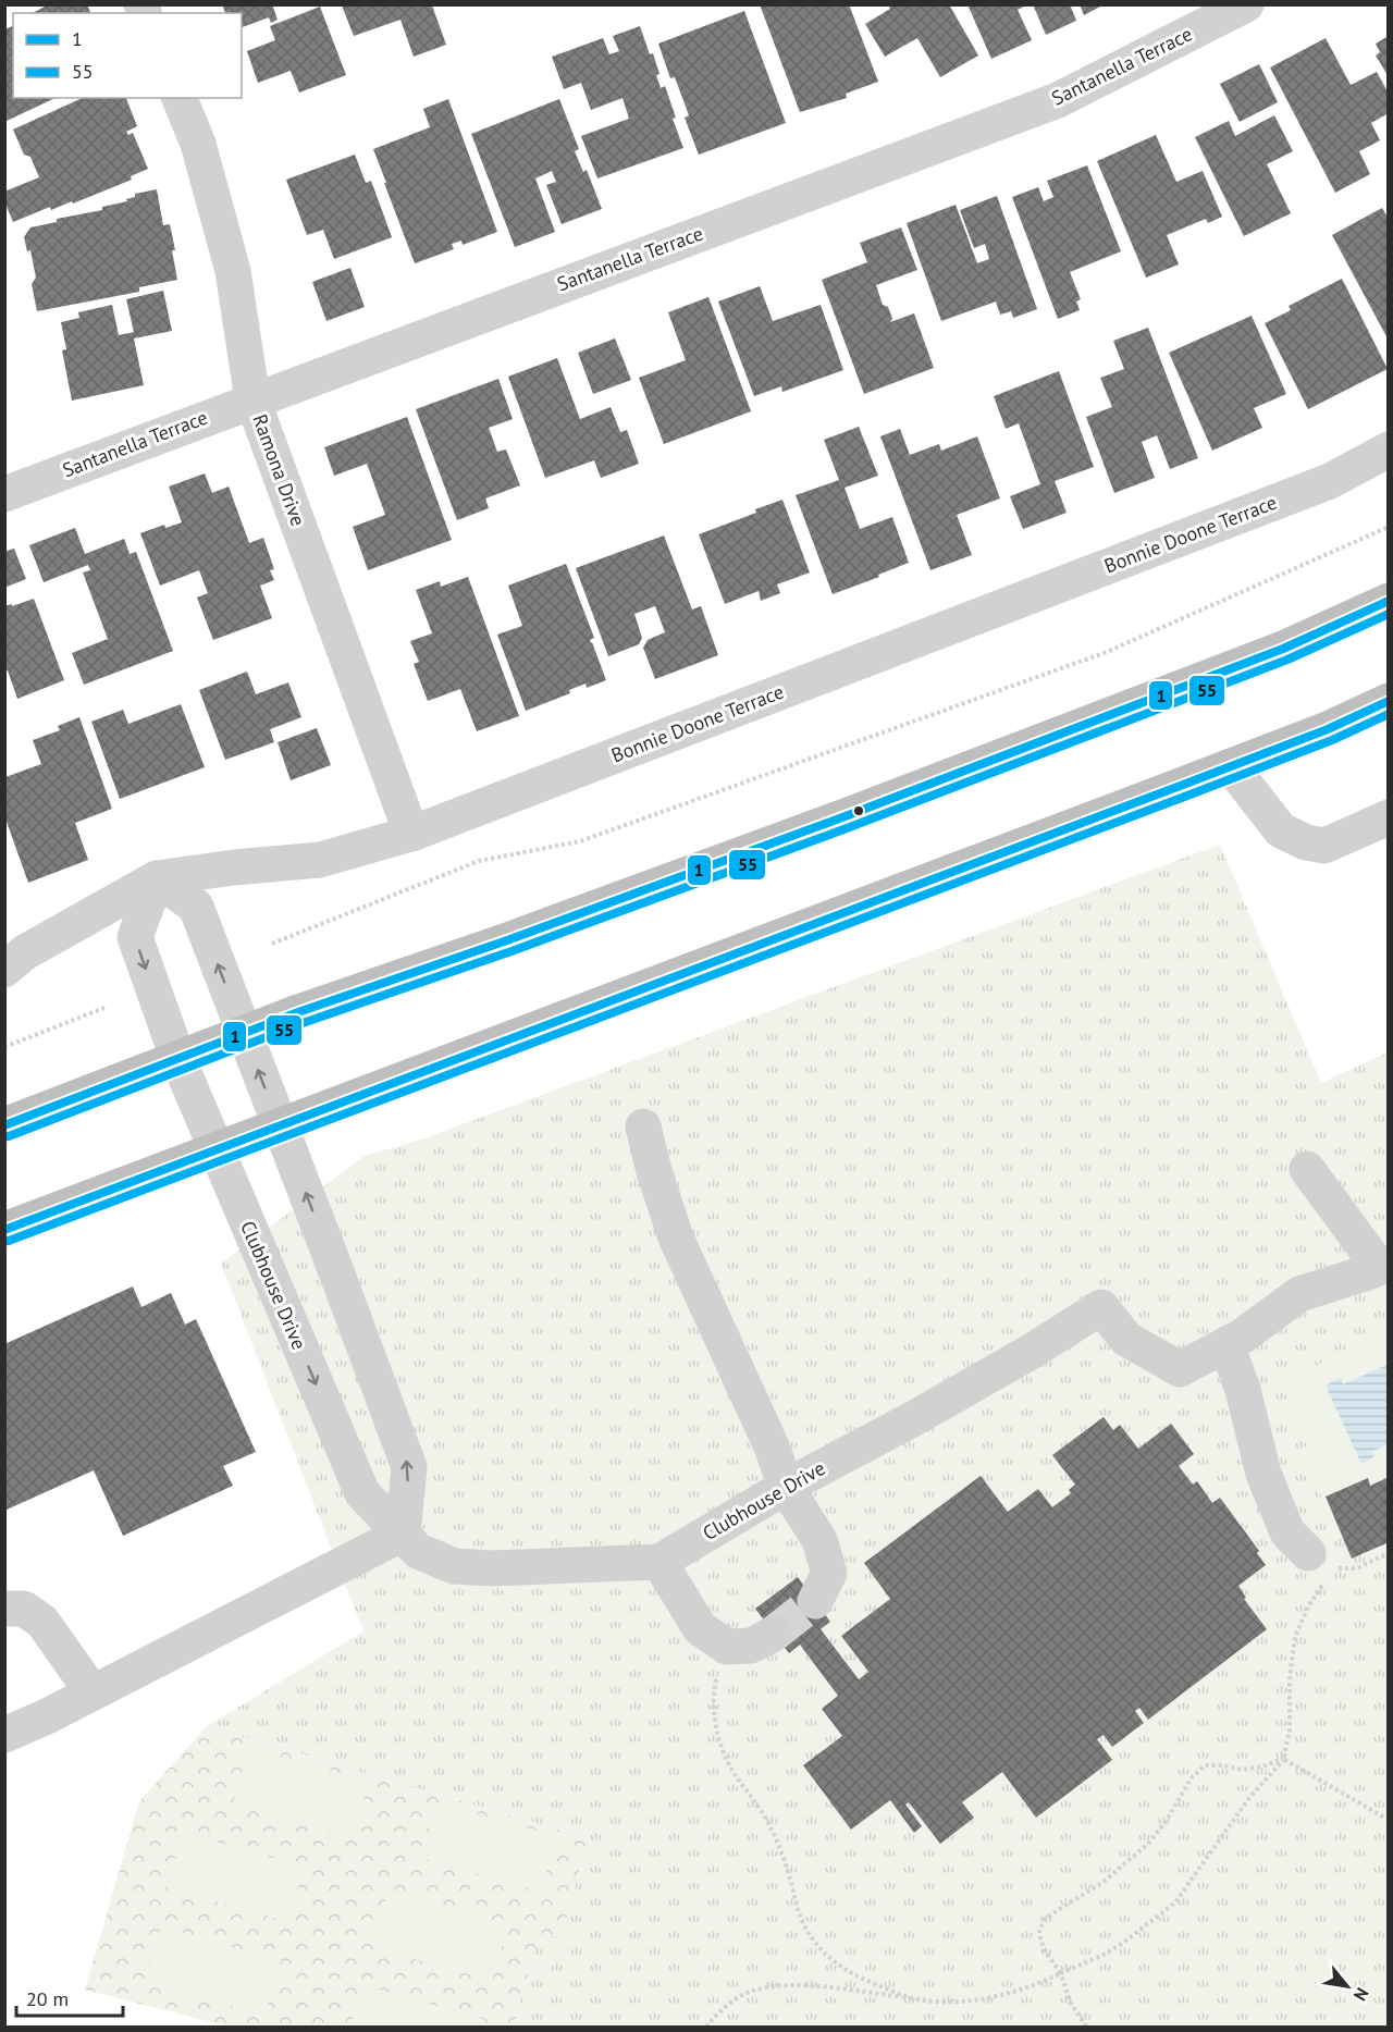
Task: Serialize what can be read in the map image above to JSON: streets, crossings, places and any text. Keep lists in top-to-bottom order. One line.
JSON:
{"streets":{"street":["Santanella Terrace","Ramona Drive","Bonnie Doone Terrace","Clubhouse Drive"]},"crossings":[["Santanella Terrace","Ramona Drive"],["Ramona Drive","Bonnie Doone Terrace"],["Bonnie Doone Terrace","Clubhouse Drive"]],"lines":["transit line 1","transit line 55"],"legend":["1","55"],"scale_bar":"20 m","north":"bottom right"}
